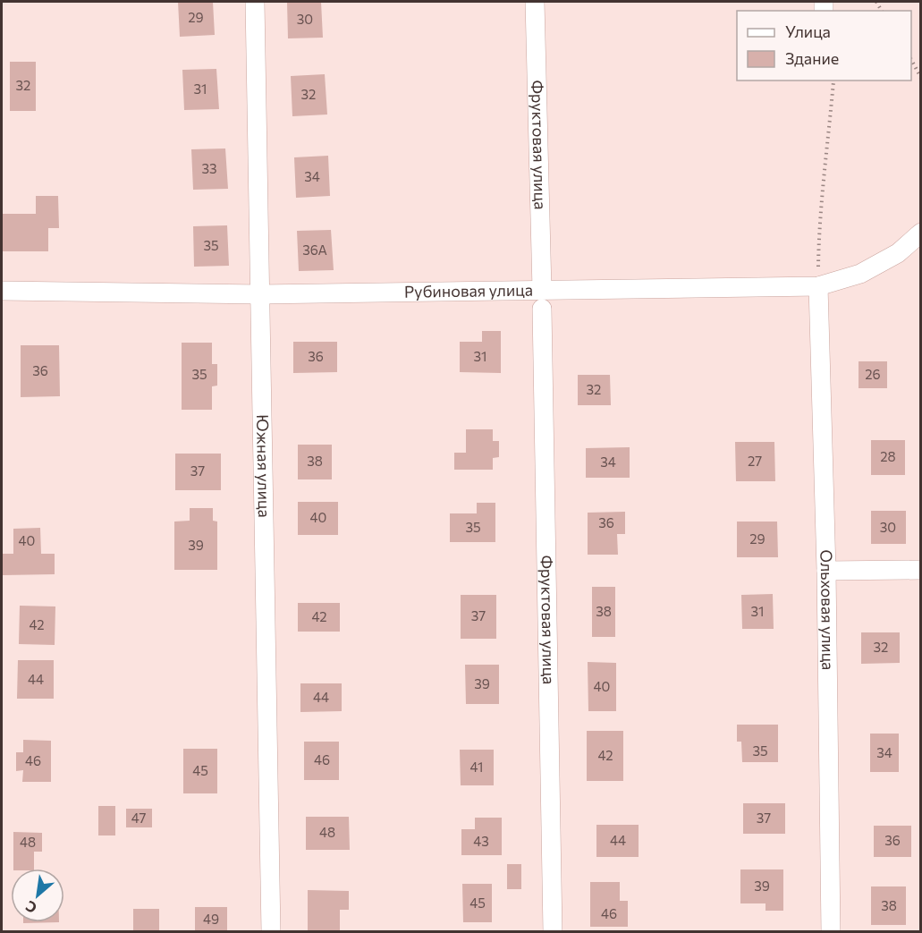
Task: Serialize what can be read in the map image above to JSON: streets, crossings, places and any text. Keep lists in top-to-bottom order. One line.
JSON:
{"streets":{"street":["Фруктовая улица","Рубиновая улица","Южная улица","Ольховая улица"]},"crossings":[["Фруктовая улица","Рубиновая улица"],["Рубиновая улица","Южная улица"],["Рубиновая улица","Ольховая улица"]],"house_numbers":["29","30","32","31","32","33","34","35","36А","36","31","36","35","26","32","28","38","27","34","37","40","36","35","30","29","40","39","38","31","37","42","42","32","44","39","40","44","35","34","42","46","46","41","45","47","37","48","44","36","43","48","39","45","38","46","49"],"legend":["Улица","Здание"],"north":"bottom left"}
